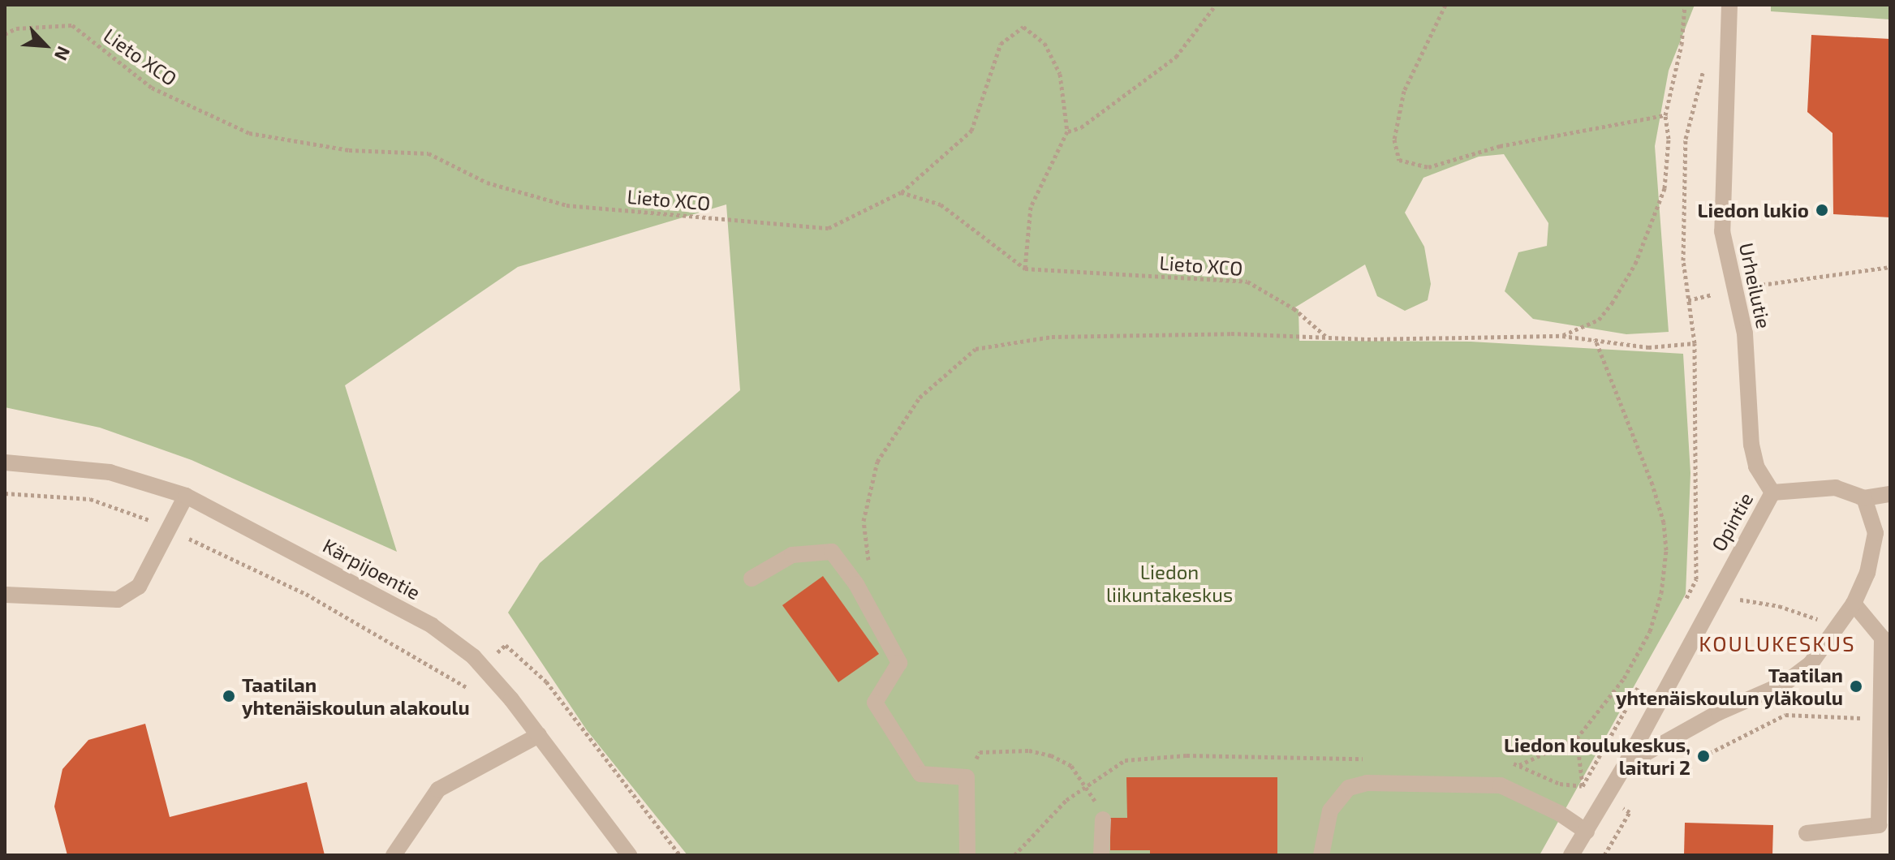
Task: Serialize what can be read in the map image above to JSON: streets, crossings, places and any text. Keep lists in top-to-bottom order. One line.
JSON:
{"streets":{"street":["Urheilutie","Opintie","Kärpijoentie"],"path":["Lieto XCO"]},"crossings":[["Urheilutie","Opintie"]],"districts":["KOULUKESKUS"],"parks":["Liedon liikuntakeskus"],"places":["Liedon lukio","Taatilan yhtenäiskoulun yläkoulu","Taatilan yhtenäiskoulun alakoulu","Liedon koulukeskus, laituri 2"],"north":"bottom right"}
